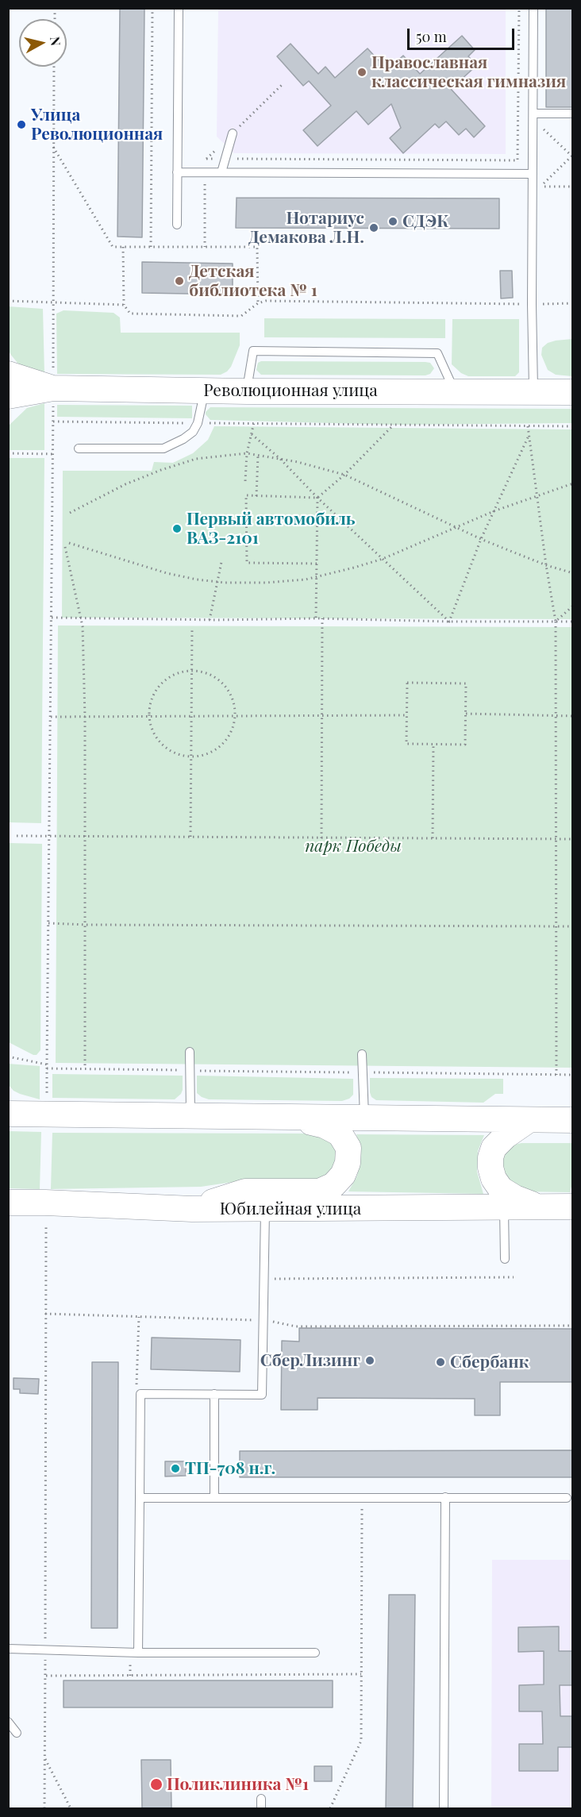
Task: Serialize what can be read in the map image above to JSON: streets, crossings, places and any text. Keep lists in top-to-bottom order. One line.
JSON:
{"streets":{"main road":["Революционная улица","Юбилейная улица"]},"parks":["парк Победы"],"places":["Православная классическая гимназия","Улица Революционная","СДЭК","Нотариус Демакова Л.Н.","Детская библиотека № 1","Первый автомобиль ВАЗ-2101","СберЛизинг","Сбербанк","ТП-708 н.г.","Поликлиника №1"],"scale_bar":"50 m","north":"right"}
